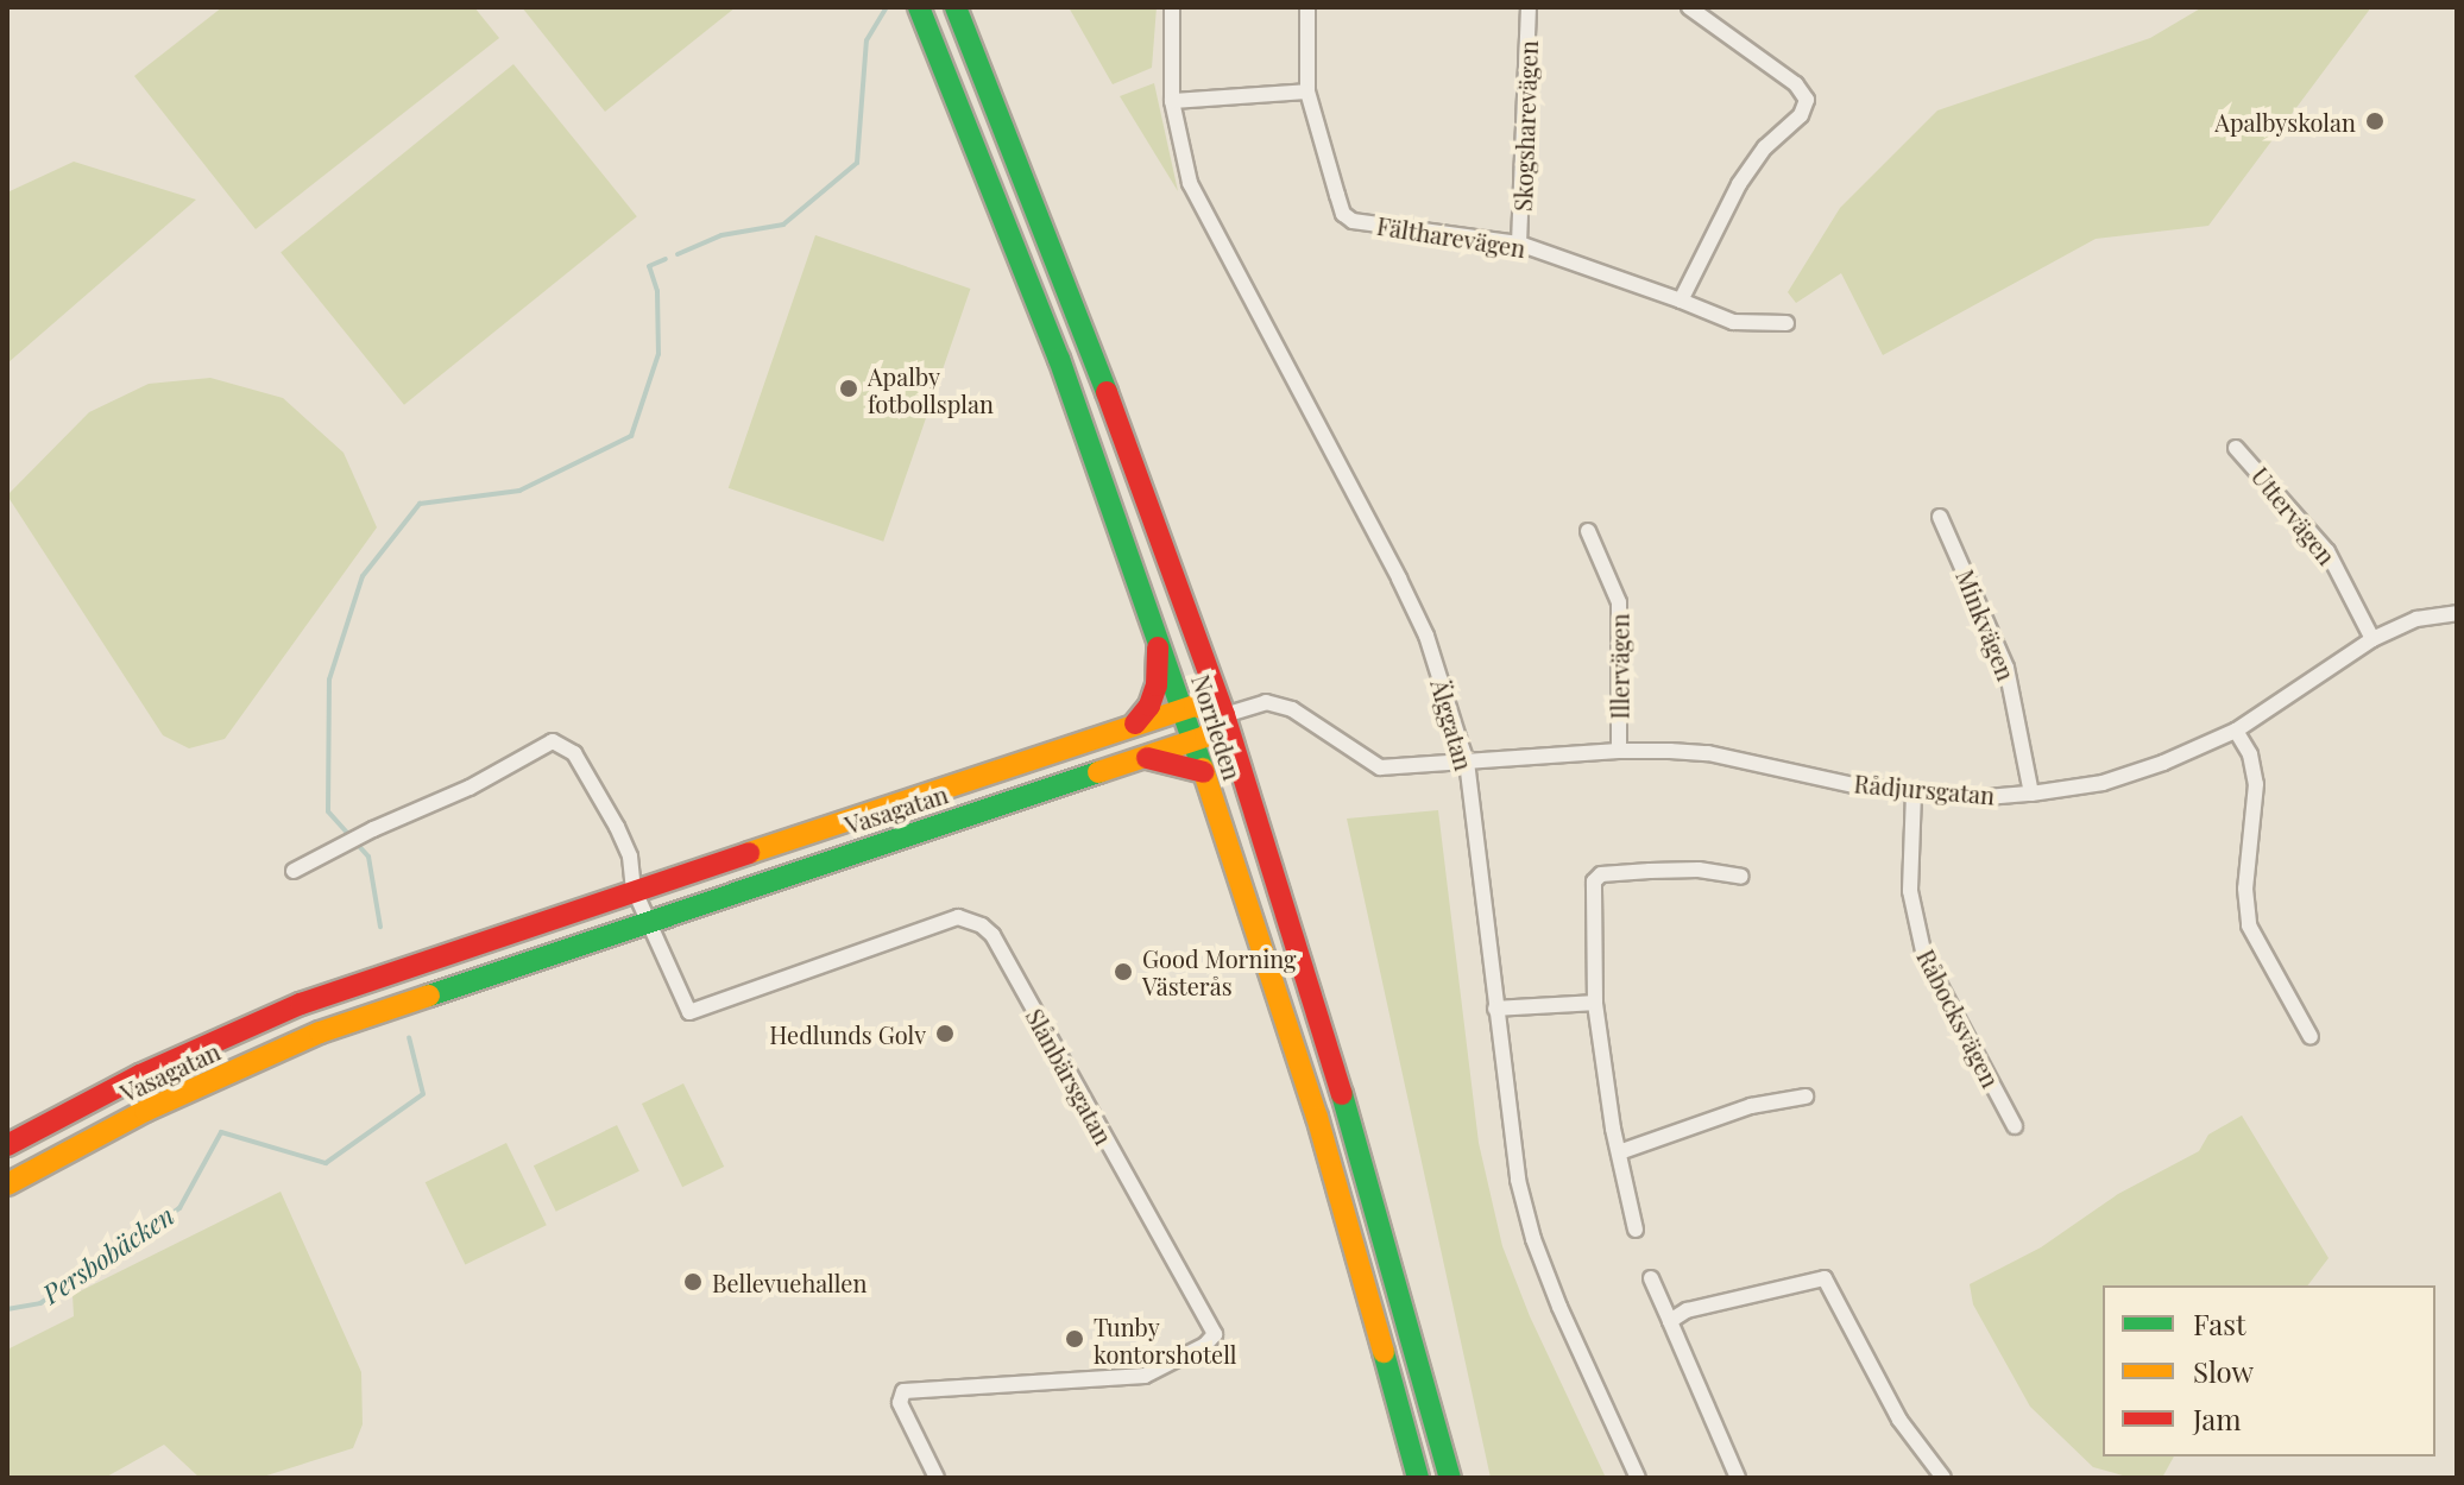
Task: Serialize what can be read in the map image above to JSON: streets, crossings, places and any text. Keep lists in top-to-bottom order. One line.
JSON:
{"streets":{"main road":["Norrleden","Vasagatan"],"street":["Skogsharevägen","Fältharevägen","Uttervägen","Minkvägen","Illervägen","Älggatan","Rådjursgatan","Råbocksvägen","Slånbärsgatan"]},"crossings":[["Skogsharevägen","Fältharevägen"],["Uttervägen","Rådjursgatan"],["Minkvägen","Rådjursgatan"],["Illervägen","Rådjursgatan"],["Älggatan","Rådjursgatan"],["Norrleden","Rådjursgatan"],["Norrleden","Vasagatan"],["Rådjursgatan","Vasagatan"],["Rådjursgatan","Råbocksvägen"],["Vasagatan","Slånbärsgatan"]],"water":["Persbobäcken"],"places":["Apalbyskolan","Apalby fotbollsplan","Good Morning Västerås","Hedlunds Golv","Bellevuehallen","Tunby kontorshotell"],"legend":["Fast","Slow","Jam"]}
